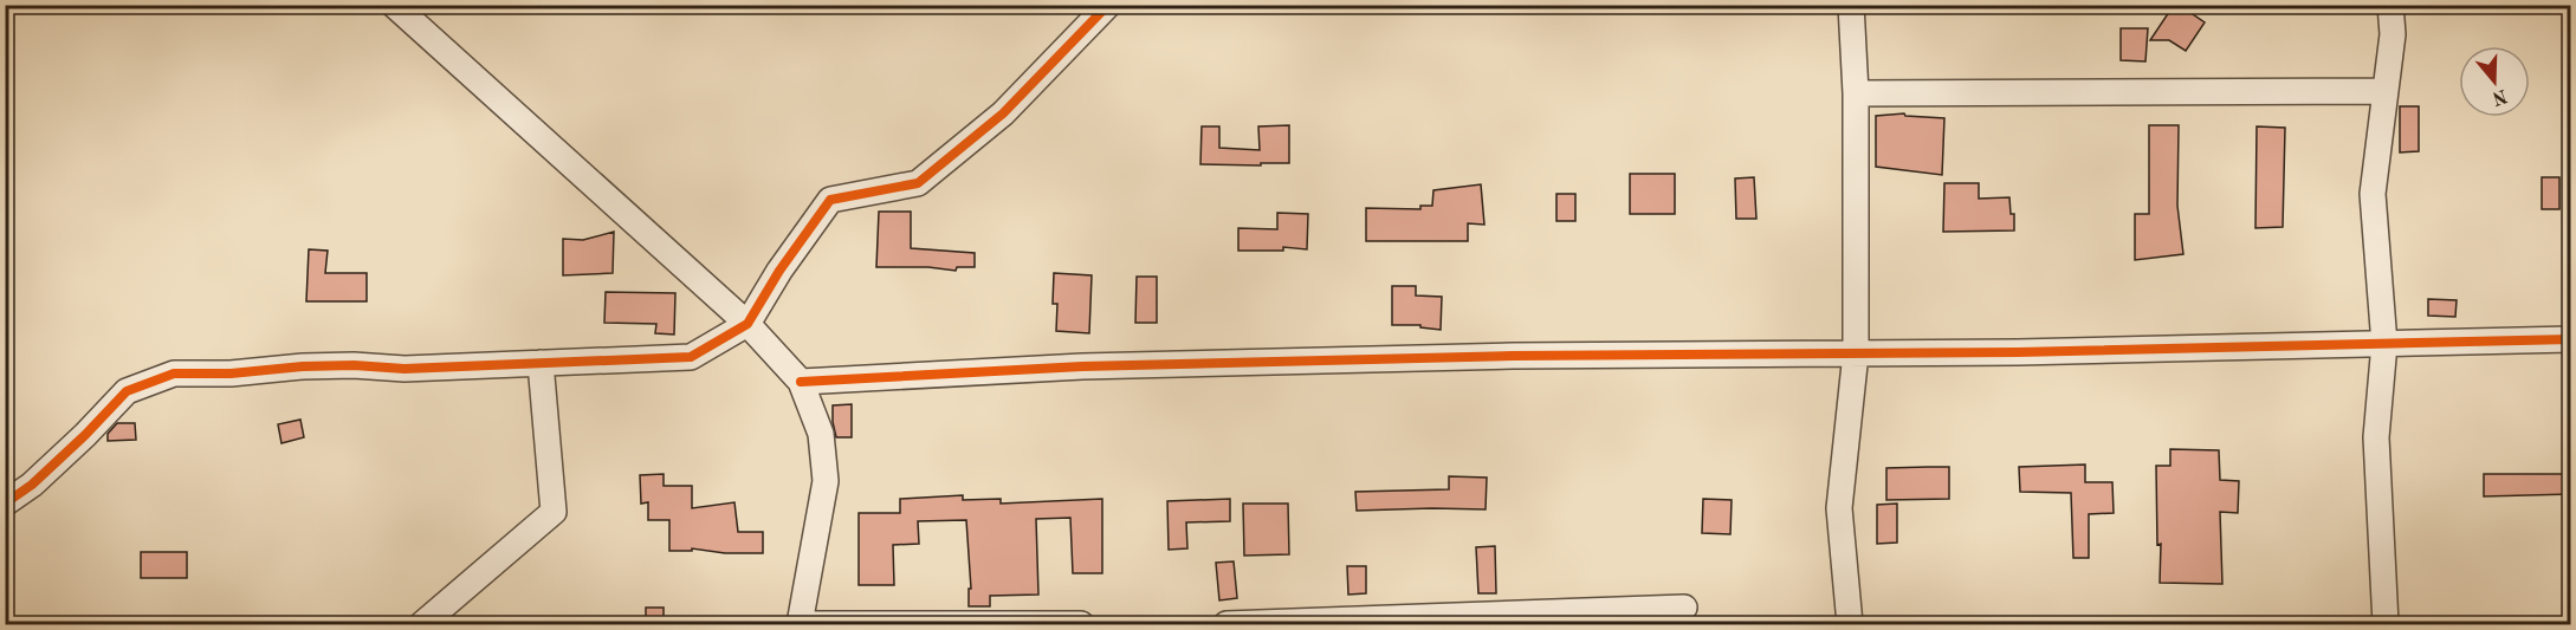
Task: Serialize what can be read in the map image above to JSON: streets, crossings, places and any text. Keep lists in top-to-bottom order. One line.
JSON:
{"north":"bottom"}
